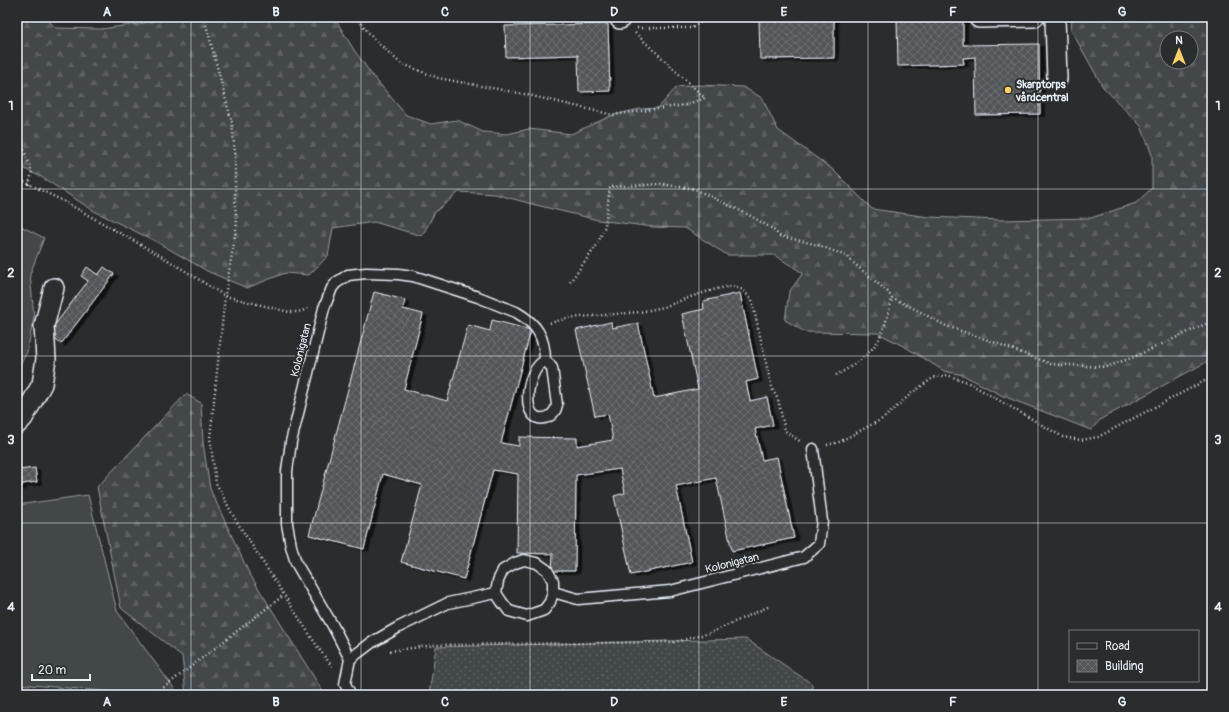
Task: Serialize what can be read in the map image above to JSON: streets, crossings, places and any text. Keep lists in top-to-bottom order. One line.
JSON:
{"streets":{"lane":["Kolonigatan"]},"places":["Skarptorps vårdcentral"],"legend":["Road","Building"],"scale_bar":"20 m","north":"top","grid":{"columns":["A","B","C","D","E","F","G"],"rows":["1","2","3","4"]}}
